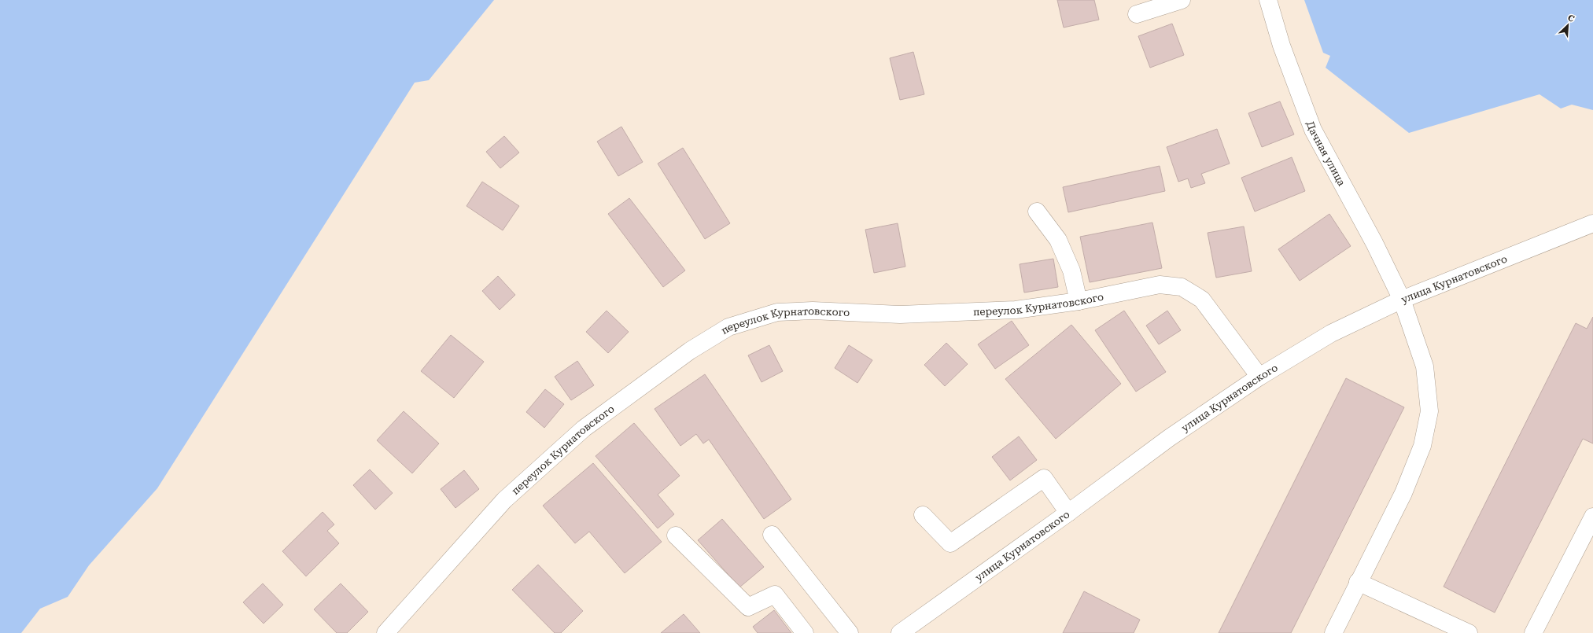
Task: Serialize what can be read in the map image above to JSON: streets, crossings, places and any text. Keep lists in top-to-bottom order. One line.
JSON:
{"streets":{"street":["Дачная улица","улица Курнатовского","переулок Курнатовского"]},"crossings":[["Дачная улица","улица Курнатовского"],["улица Курнатовского","переулок Курнатовского"]],"north":"top right"}
